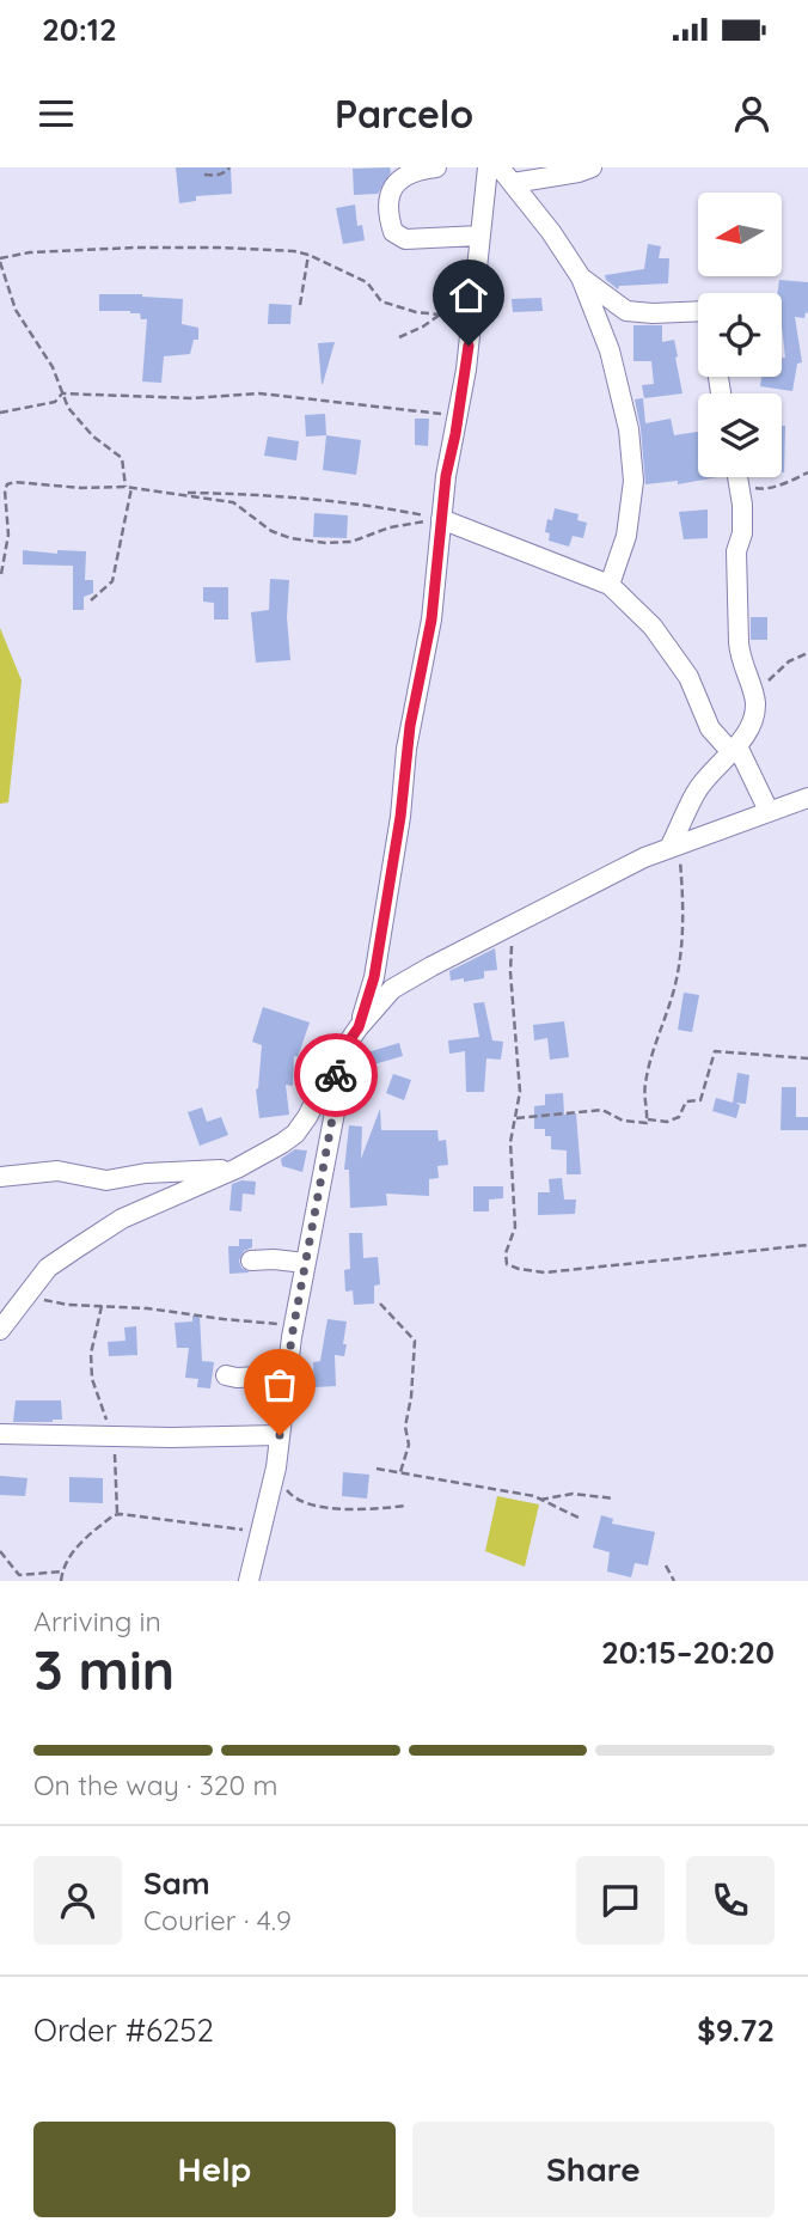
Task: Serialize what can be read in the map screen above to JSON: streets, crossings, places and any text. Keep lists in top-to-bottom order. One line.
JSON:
{"north":"left","page":{"status":"20:12","header":"Parcelo","heading":["3 min","Arriving in","20:15–20:20"],"panel":["Sam","Courier · 4.9","Order #6252","$9.72"],"bar":"On the way · 320 m","buttons":["Help","Share"]}}
